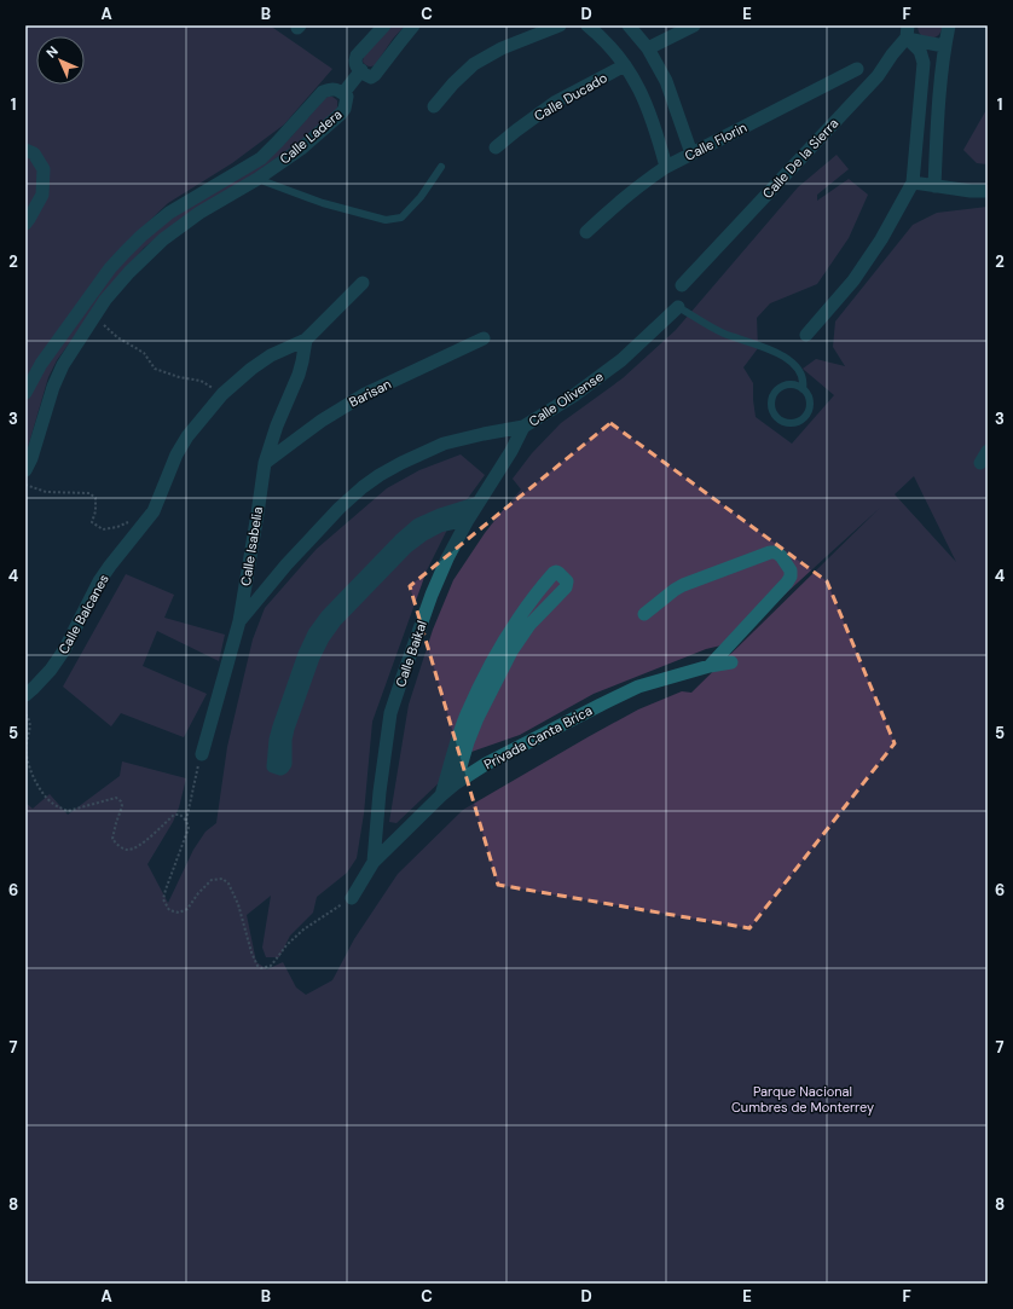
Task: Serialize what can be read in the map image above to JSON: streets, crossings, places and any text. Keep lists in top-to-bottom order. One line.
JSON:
{"streets":{"street":["Calle Ducado","Calle Ladera","Calle Florin","Calle De la Sierra","Barisan","Calle Olivense","Calle Isabelia","Calle Balcanes","Calle Baikal","Privada Canta Brica"]},"crossings":[["Barisan","Calle Isabelia"],["Calle Olivense","Calle Isabelia"],["Calle Olivense","Calle Baikal"],["Calle Isabelia","Calle Balcanes"],["Calle Baikal","Privada Canta Brica"]],"parks":["Parque Nacional Cumbres de Monterrey"],"north":"top left","grid":{"columns":["A","B","C","D","E","F"],"rows":["1","2","3","4","5","6","7","8"]}}
